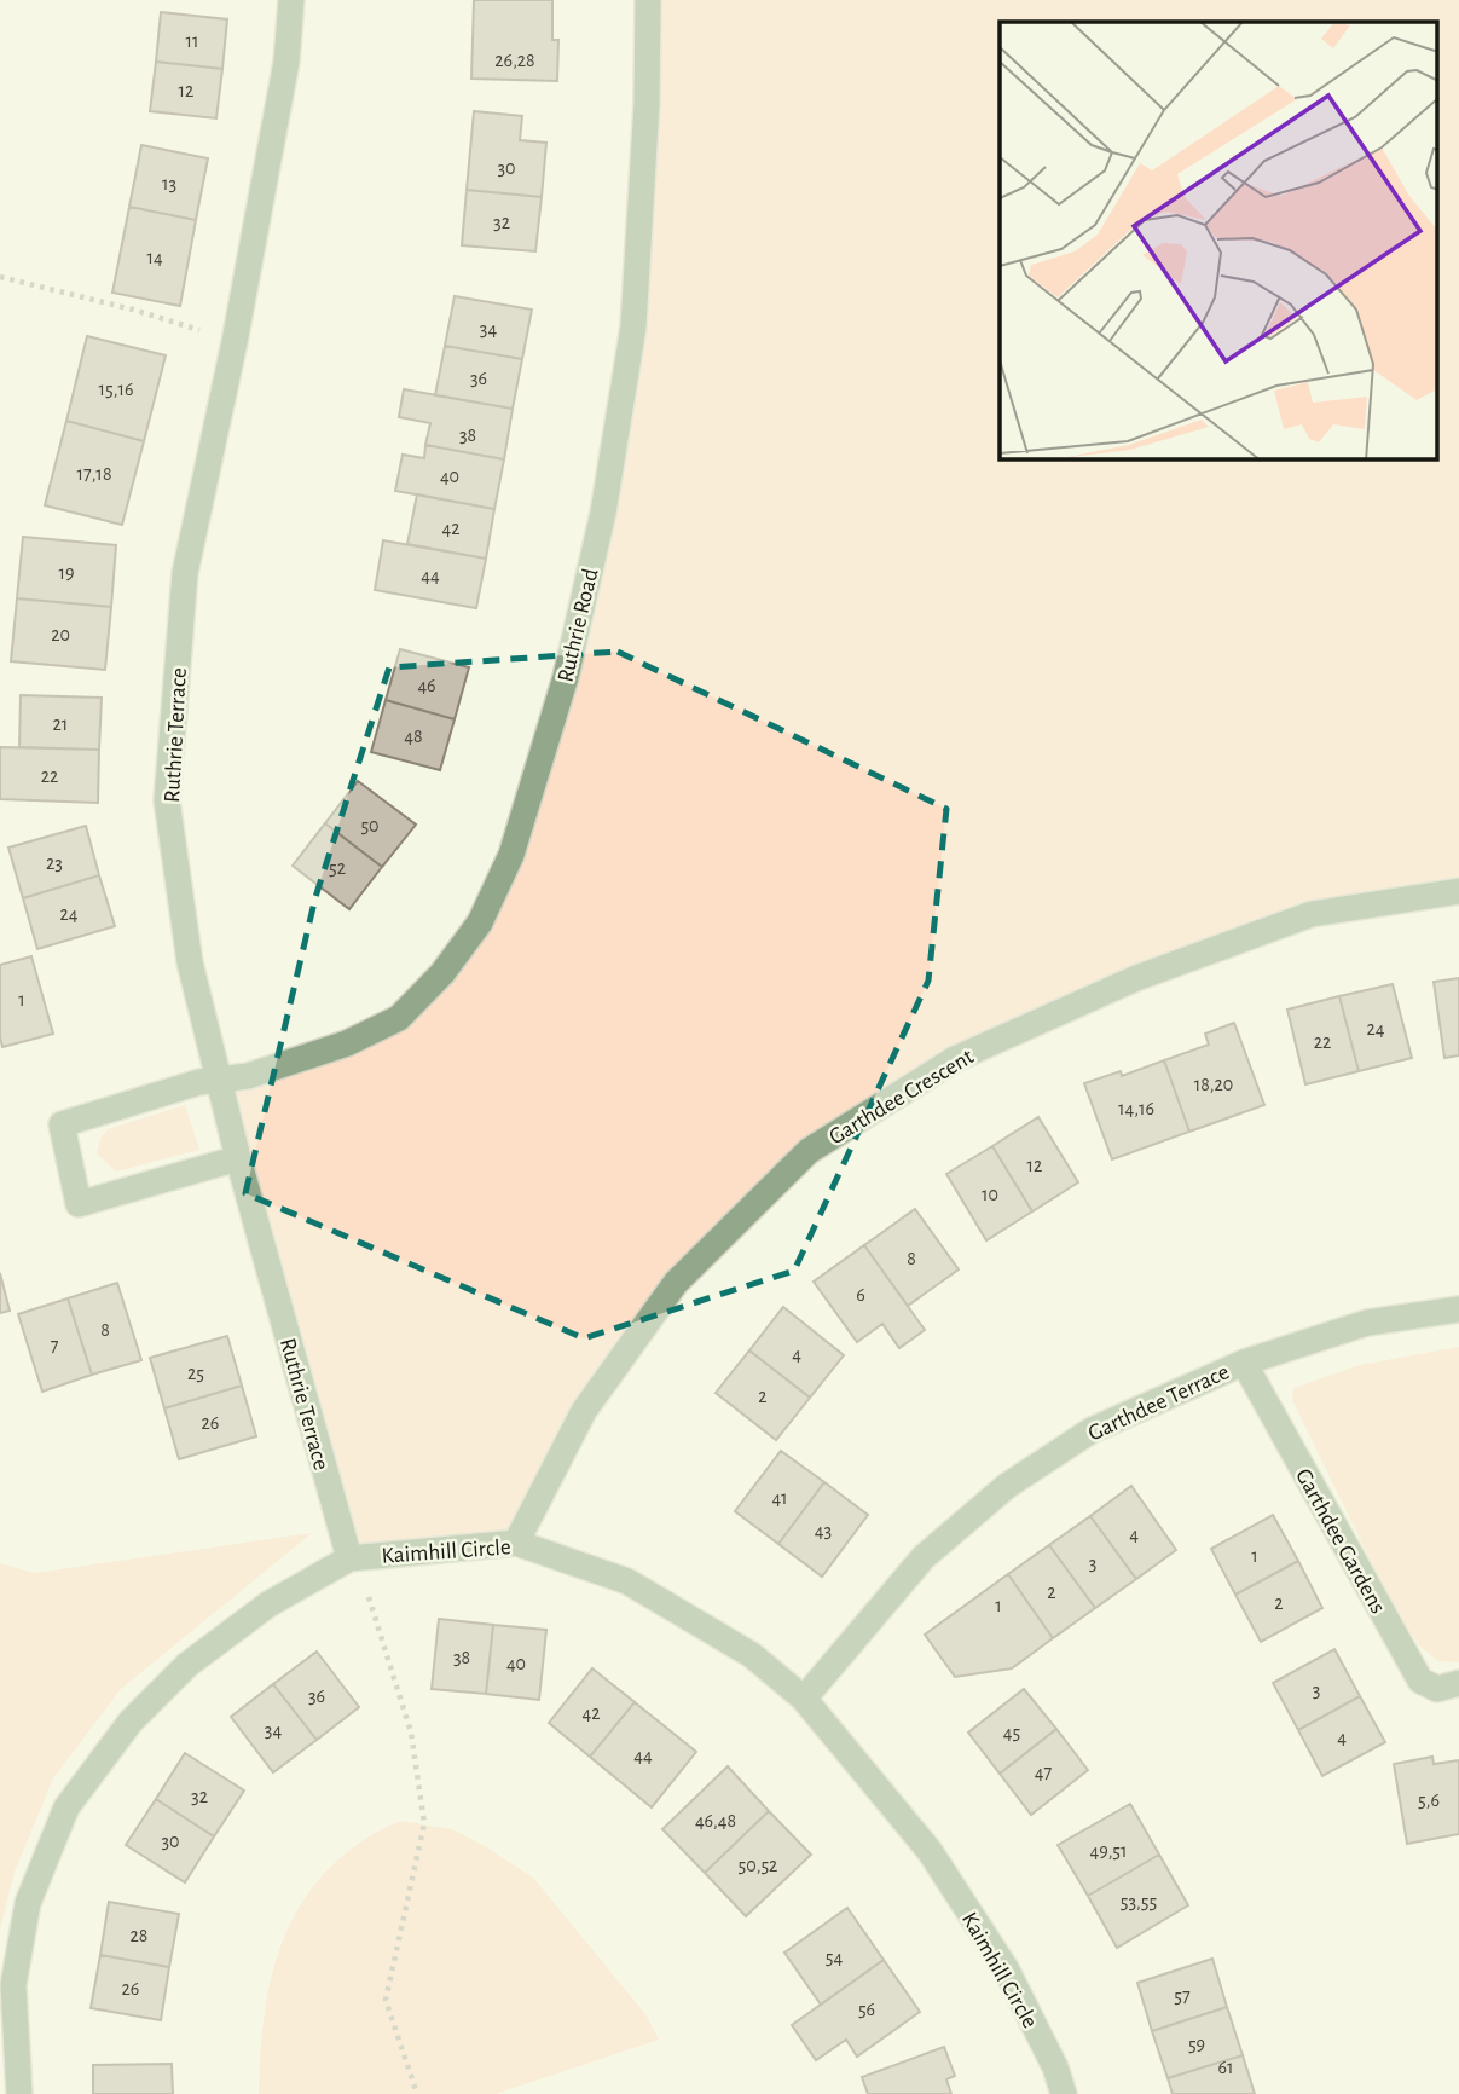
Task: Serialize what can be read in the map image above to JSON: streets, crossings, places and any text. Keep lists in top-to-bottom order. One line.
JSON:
{"streets":{"street":["Ruthrie Road","Ruthrie Terrace","Garthdee Crescent","Garthdee Terrace","Garthdee Gardens","Kaimhill Circle"]},"crossings":[["Ruthrie Road","Ruthrie Terrace"],["Ruthrie Terrace","Kaimhill Circle"],["Garthdee Crescent","Kaimhill Circle"],["Garthdee Terrace","Garthdee Gardens"],["Garthdee Terrace","Kaimhill Circle"]],"house_numbers":["11","26,28","12","30","13","32","14","34","36","15,16","38","17,18","40","42","19","44","20","46","21","48","22","50","23","52","24","1","24","22","18,20","14,16","12","10","8","6","8","7","4","25","2","26","41","43","4","1","3","2","2","1","38","40","3","36","42","34","45","4","44","47","32","5,6","46,48","30","49,51","50,52","53,55","28","54","26","57","56","59","61"]}
